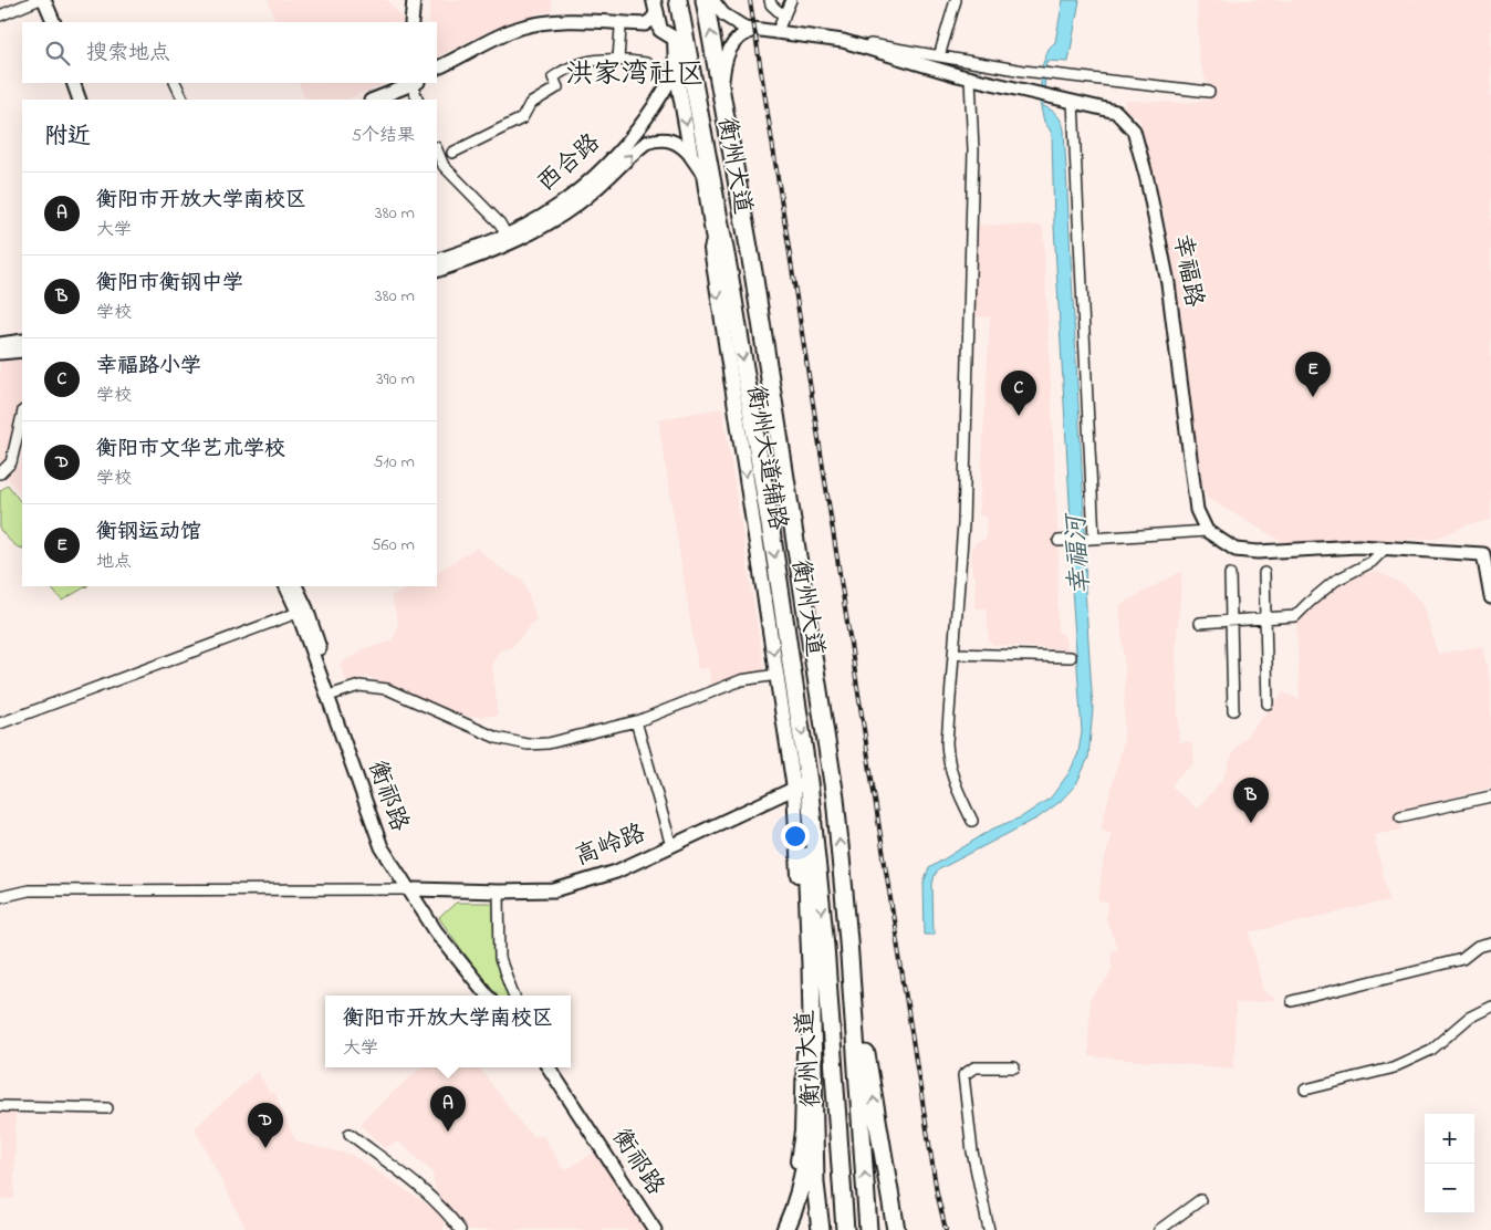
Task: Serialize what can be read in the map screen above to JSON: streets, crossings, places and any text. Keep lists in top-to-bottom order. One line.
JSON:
{"streets":{"highway":["衡州大道"],"main road":["衡州大道辅路"],"street":["西合路","幸福路","衡祁路","高岭路"]},"crossings":[["西合路","衡州大道辅路"],["衡州大道","衡州大道辅路"],["衡州大道","高岭路"],["衡州大道辅路","高岭路"],["衡祁路","高岭路"]],"one_way":["衡州大道辅路"],"districts":["洪家湾社区"],"water":["幸福河"],"page":{"search":"搜索地点","heading":["附近","5个结果"],"list":[{"mark":"A","name":"衡阳市开放大学南校区","note":"大学","value":"380 m"},{"mark":"B","name":"衡阳市衡钢中学","note":"学校","value":"380 m"},{"mark":"C","name":"幸福路小学","note":"学校","value":"390 m"},{"mark":"D","name":"衡阳市文华艺术学校","note":"学校","value":"510 m"},{"mark":"E","name":"衡钢运动馆","note":"地点","value":"560 m"}],"pins":["E","C","B","A","D"],"popup":["衡阳市开放大学南校区","大学"],"map_buttons":["+","−"]}}
